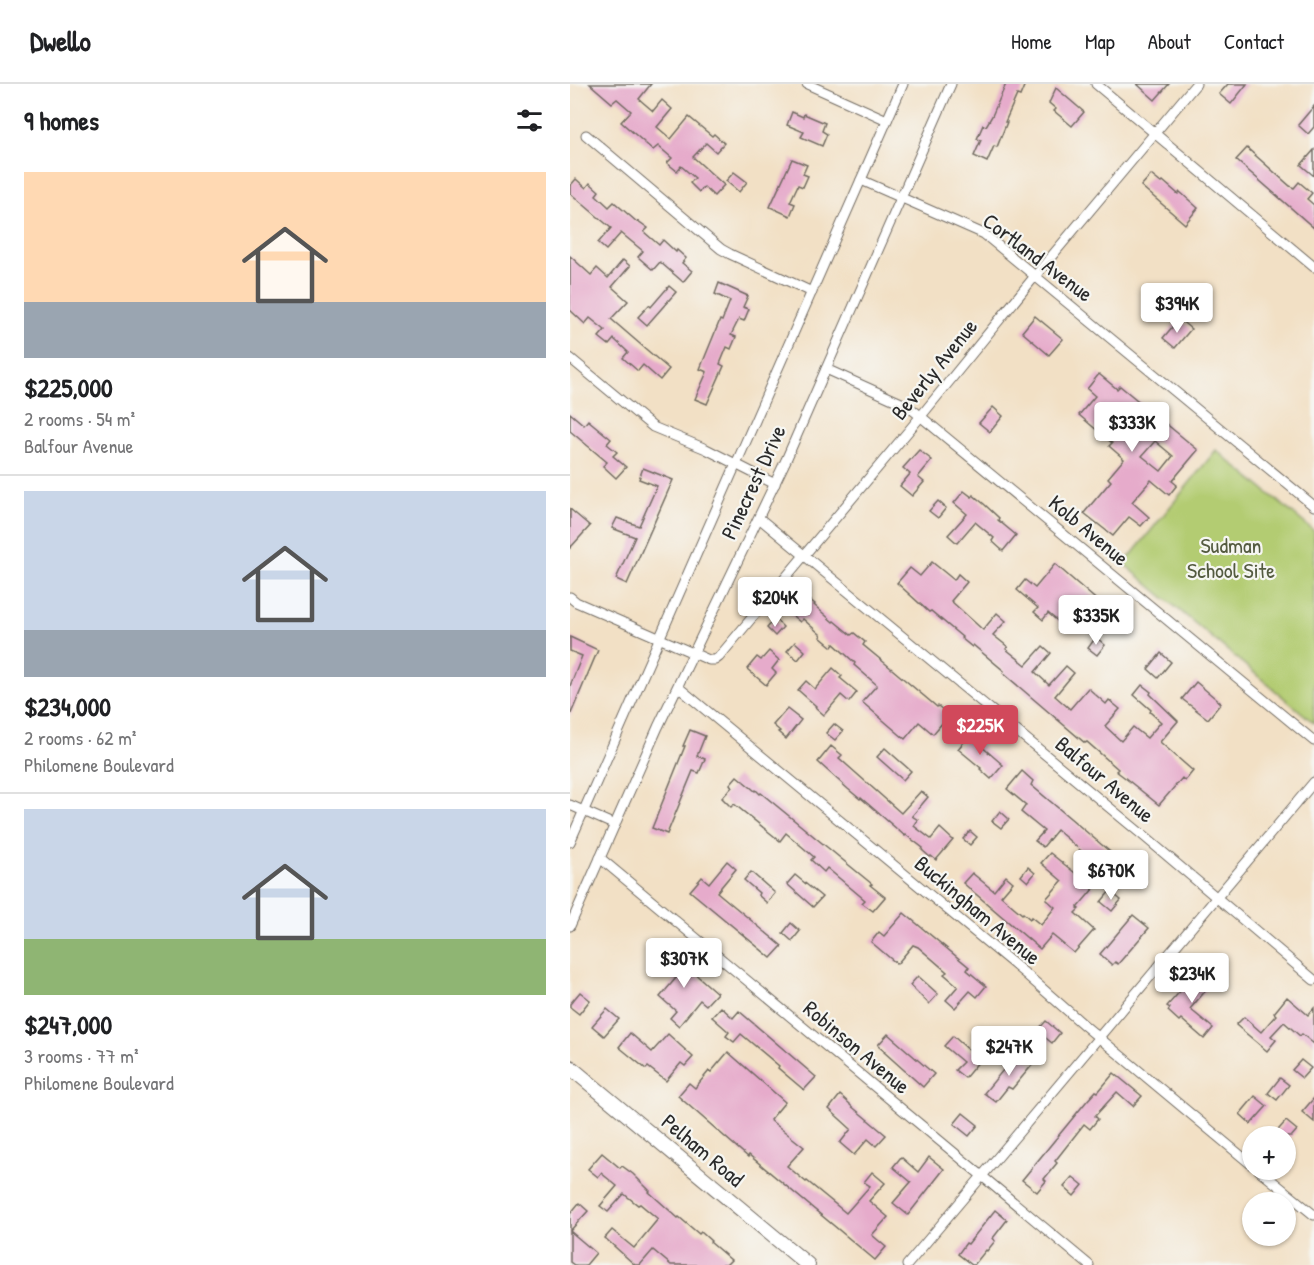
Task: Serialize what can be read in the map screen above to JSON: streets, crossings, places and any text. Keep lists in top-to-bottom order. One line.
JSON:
{"streets":{"main road":["Pelham Road"],"street":["Cortland Avenue","Beverly Avenue","Pinecrest Drive","Kolb Avenue","Balfour Avenue","Buckingham Avenue","Robinson Avenue"]},"crossings":[["Cortland Avenue","Beverly Avenue"],["Cortland Avenue","Pinecrest Drive"],["Beverly Avenue","Pinecrest Drive"],["Beverly Avenue","Kolb Avenue"],["Beverly Avenue","Balfour Avenue"],["Pinecrest Drive","Kolb Avenue"],["Pinecrest Drive","Balfour Avenue"],["Pinecrest Drive","Buckingham Avenue"],["Pinecrest Drive","Robinson Avenue"]],"parks":["Sudman School Site"],"page":{"header":"Dwello","nav":["Home","Map","About","Contact"],"heading":"9 homes","list":[{"name":"$225,000","note":"2 rooms · 54 m² · Balfour Avenue"},{"name":"$234,000","note":"2 rooms · 62 m² · Philomene Boulevard"},{"name":"$247,000","note":"3 rooms · 77 m² · Philomene Boulevard"}],"price":["$394K","$333K","$204K","$335K","$225K","$670K","$307K","$234K","$247K"],"map_buttons":["+","−"]}}
